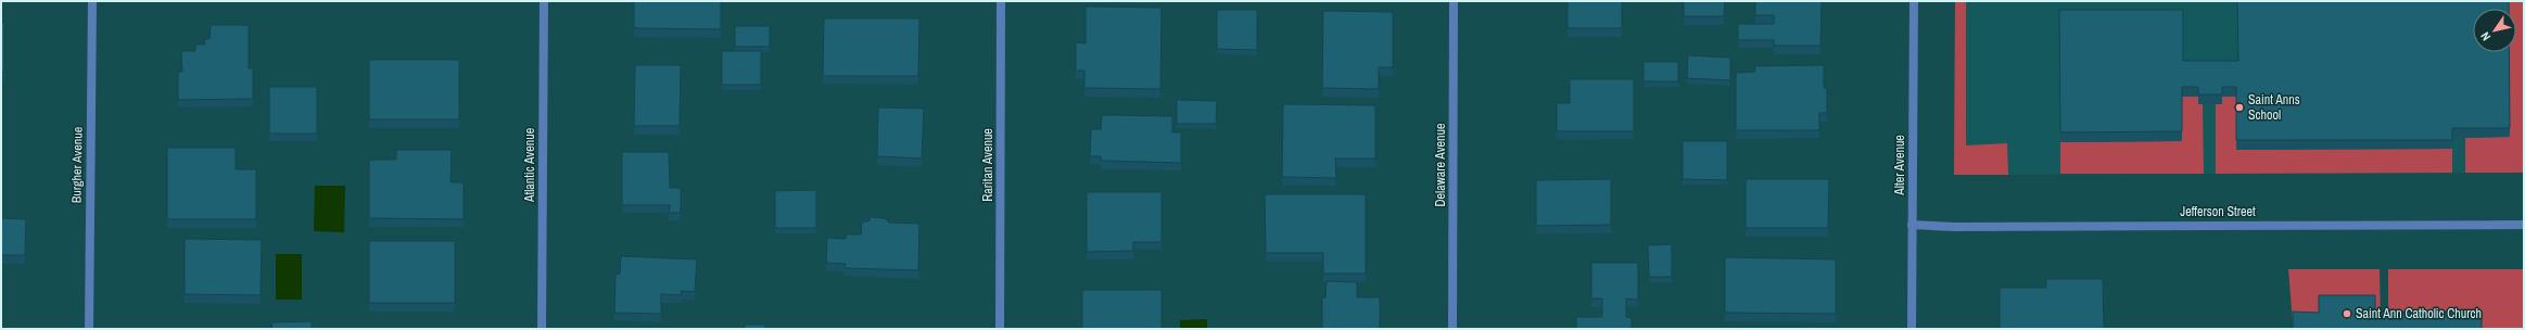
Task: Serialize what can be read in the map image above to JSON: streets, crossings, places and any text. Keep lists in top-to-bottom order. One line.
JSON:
{"streets":{"street":["Burgher Avenue","Atlantic Avenue","Raritan Avenue","Delaware Avenue","Alter Avenue","Jefferson Street"]},"crossings":[["Alter Avenue","Jefferson Street"]],"places":["Saint Anns School","Saint Ann Catholic Church"],"north":"bottom left"}
